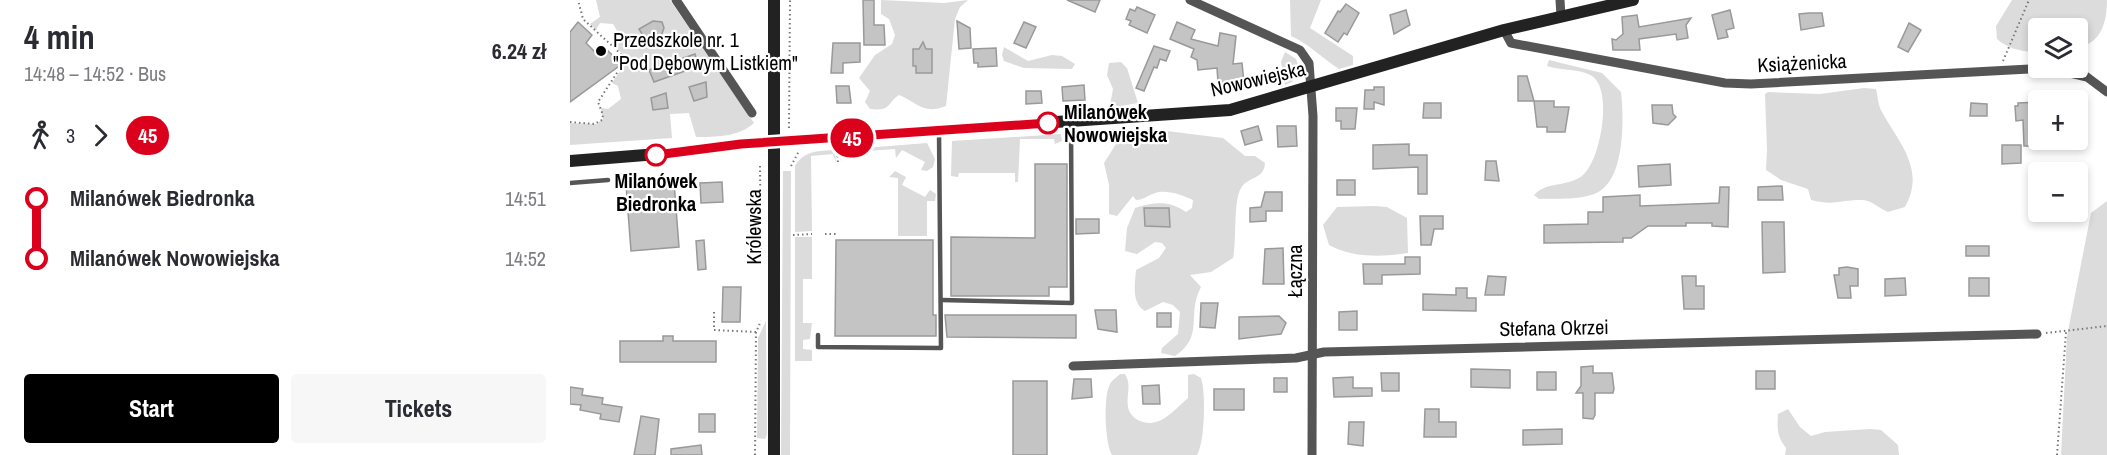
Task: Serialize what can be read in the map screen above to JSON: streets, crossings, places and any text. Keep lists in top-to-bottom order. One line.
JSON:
{"streets":{"street":["Książenicka","Nowowiejska","Królewska","Łączna","Stefana Okrzei"]},"crossings":[["Książenicka","Nowowiejska"],["Nowowiejska","Królewska"],["Nowowiejska","Łączna"],["Łączna","Stefana Okrzei"]],"places":["Przedszkole nr. 1 \"Pod Dębowym Listkiem\"","Milanówek Nowowiejska","Milanówek Biedronka"],"lines":["bus line 45"],"page":{"heading":["4 min","14:48 – 14:52 · Bus","6.24 zł"],"on_map":"45","map_buttons":["+","−"],"legs":["3","45"],"list":[{"name":"Milanówek Biedronka","value":"14:51"},{"name":"Milanówek Nowowiejska","value":"14:52"}],"buttons":["Start","Tickets"]}}
